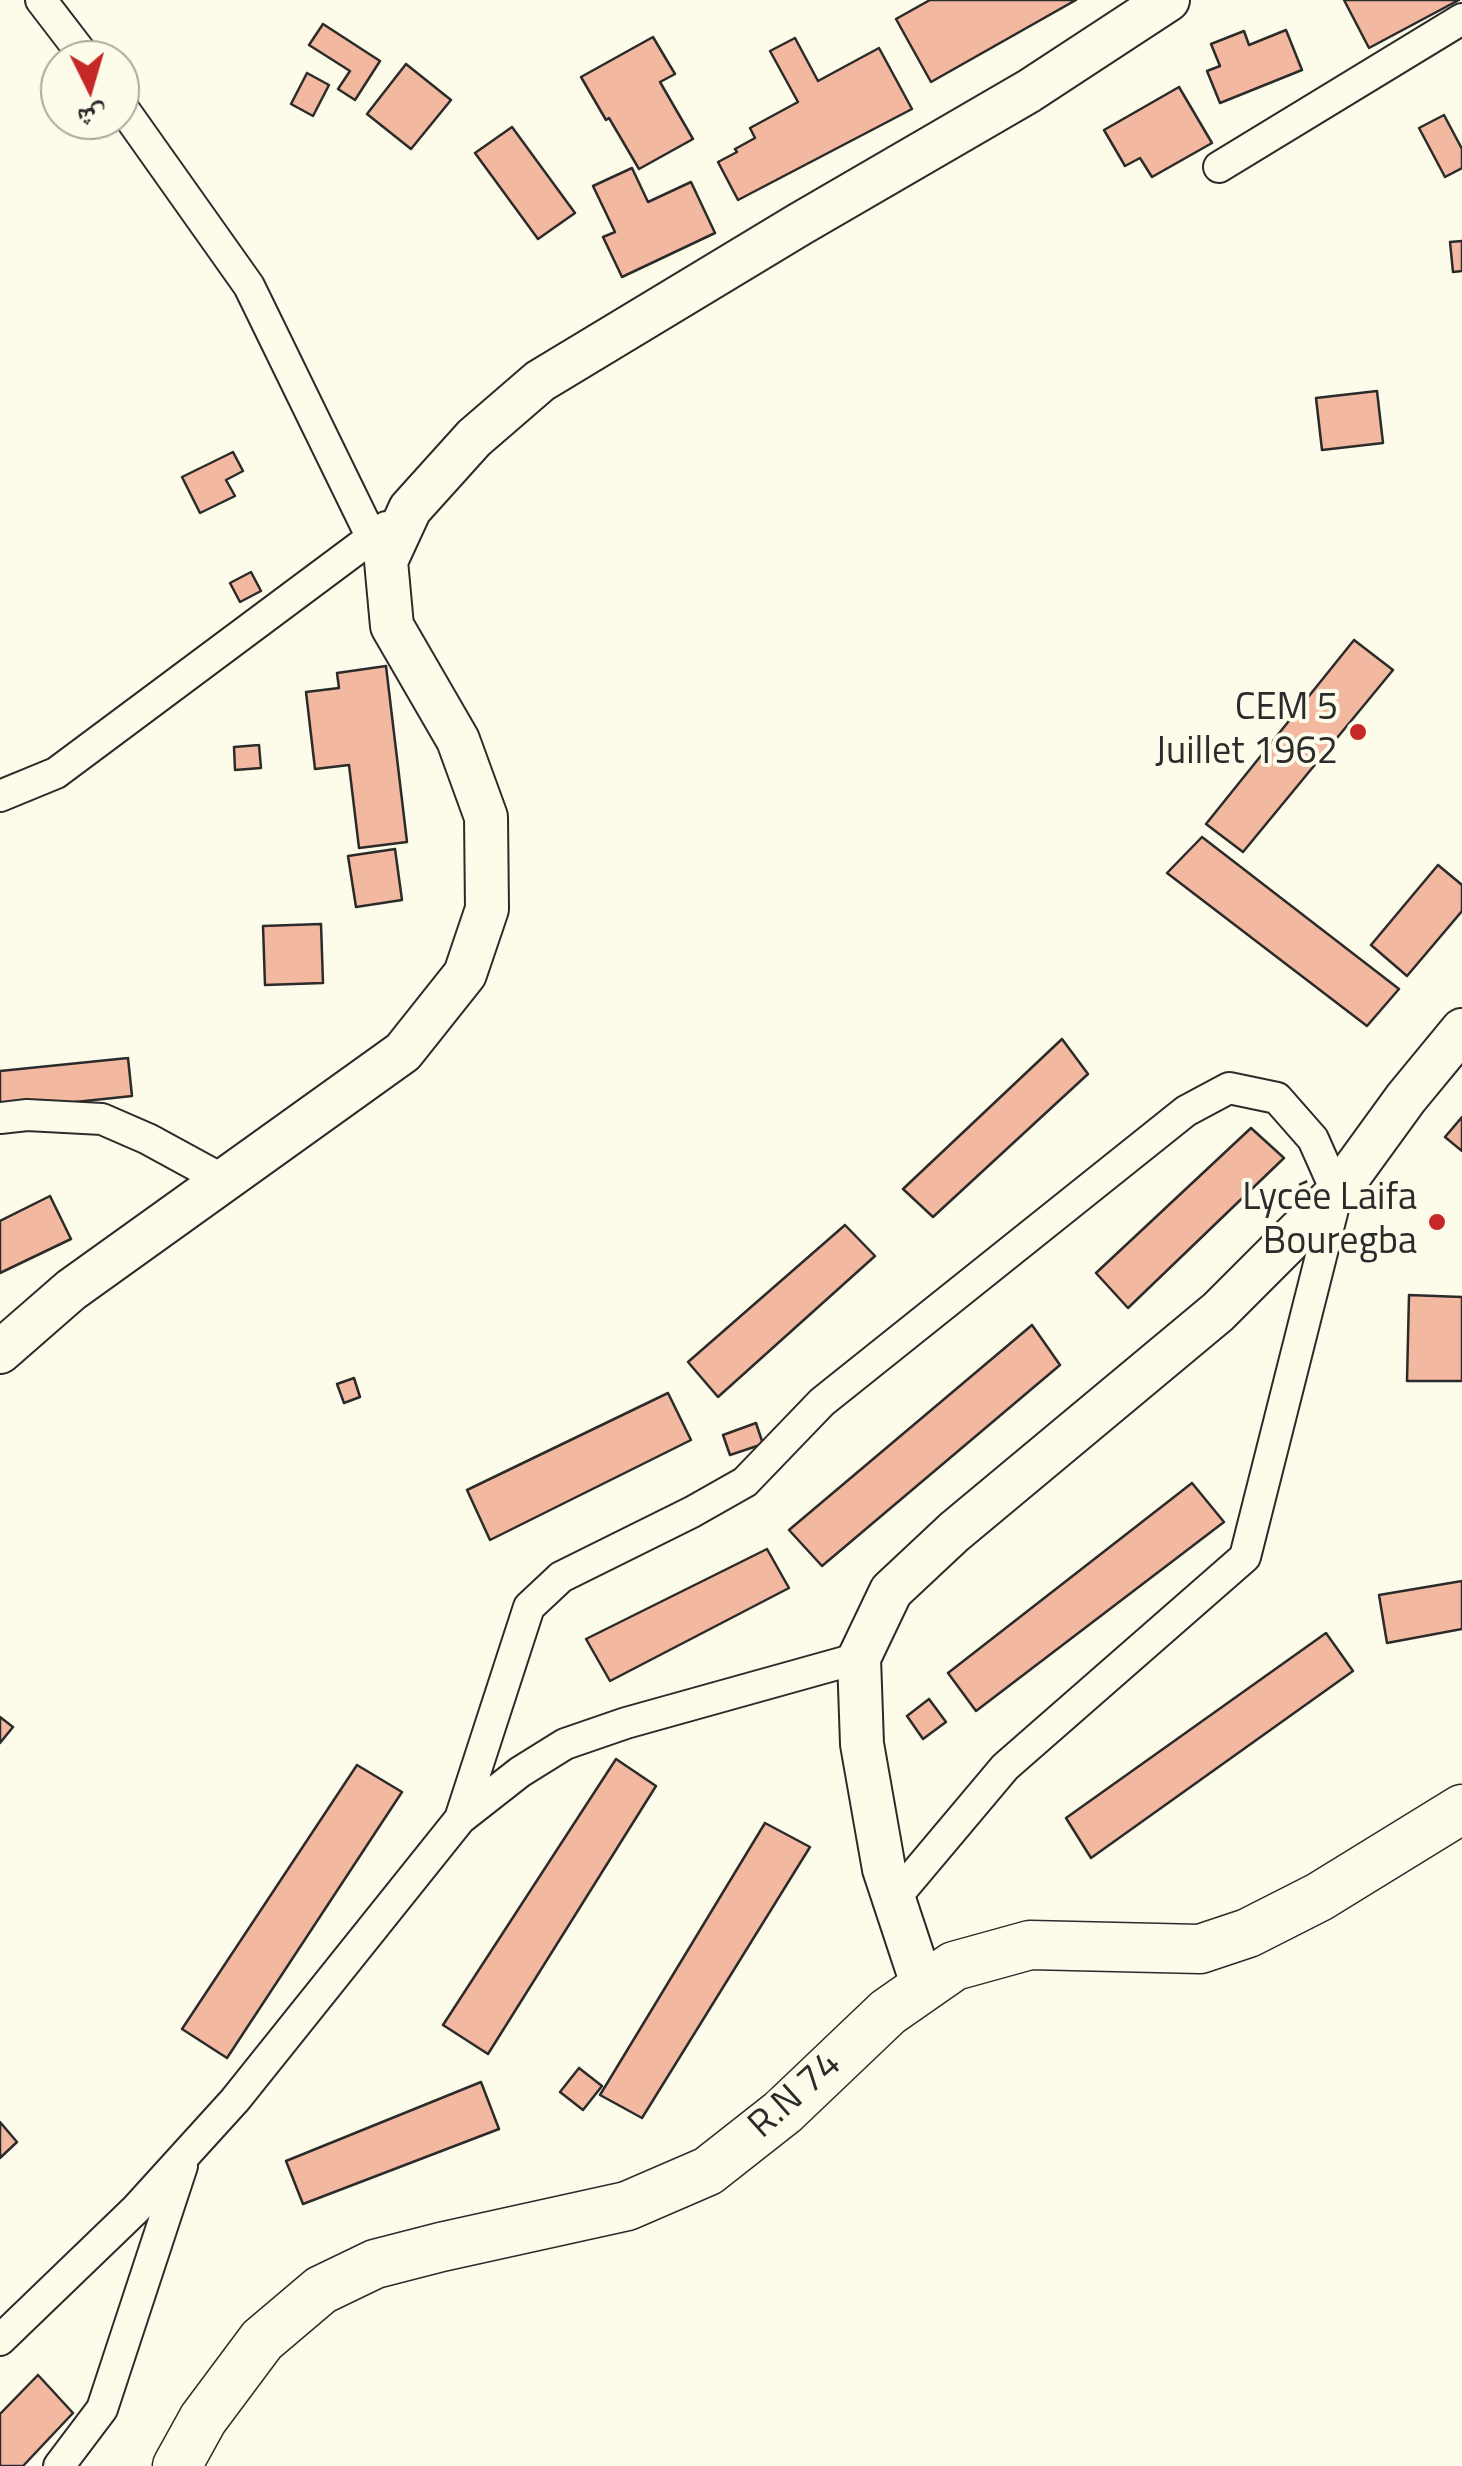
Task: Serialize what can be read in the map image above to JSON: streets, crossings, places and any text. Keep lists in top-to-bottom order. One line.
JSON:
{"streets":{"main road":["R.N 74"]},"places":["CEM 5 Juillet 1962","Lycée Laifa Bouregba"],"north":"bottom"}
